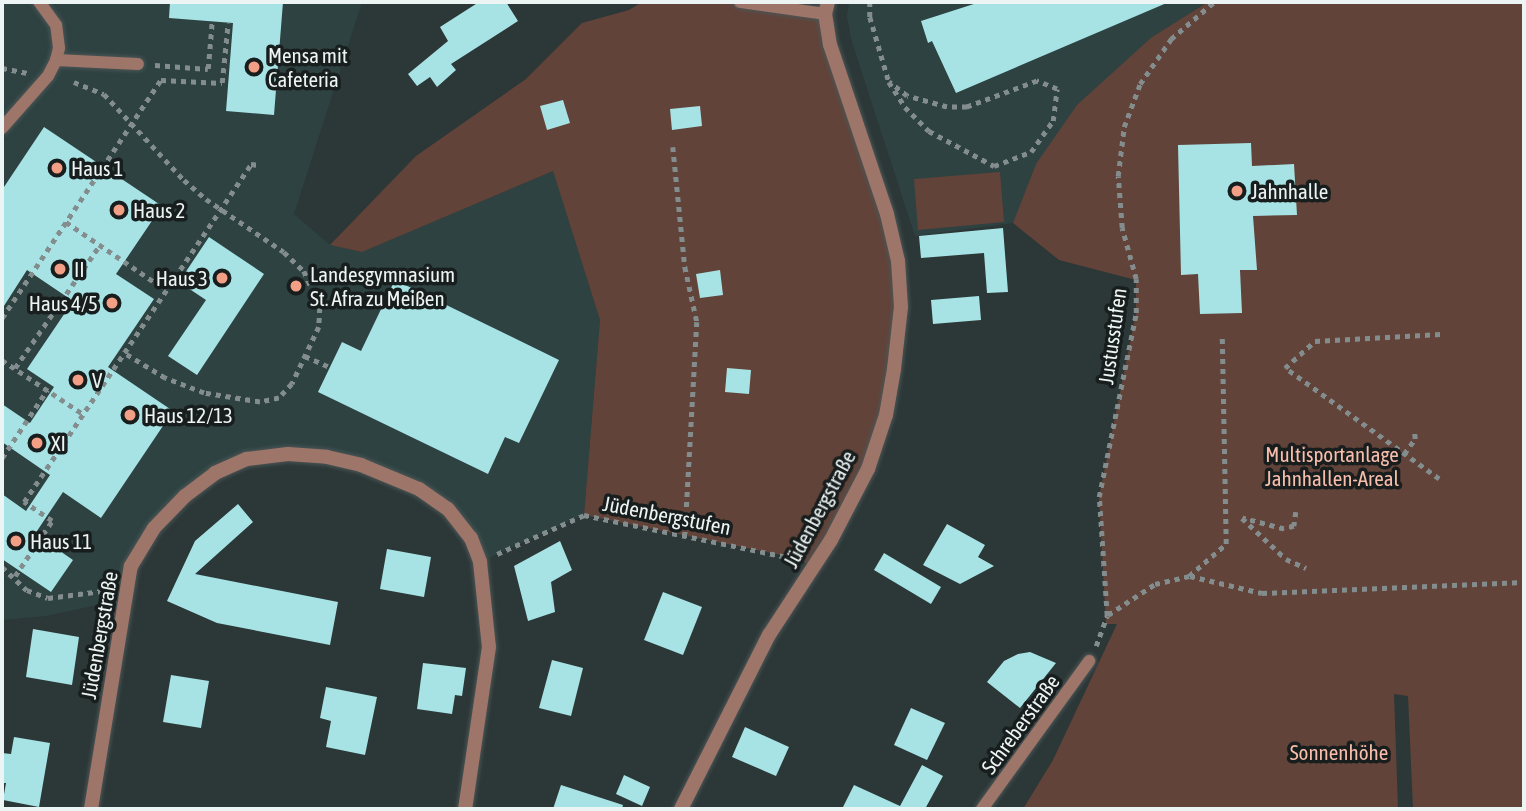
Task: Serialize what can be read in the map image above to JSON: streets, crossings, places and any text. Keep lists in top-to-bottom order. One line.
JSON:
{"streets":{"street":["Jüdenbergstraße"],"lane":["Schreberstraße"],"path":["Justusstufen","Jüdenbergstufen"]},"crossings":[["Justusstufen","Schreberstraße"],["Jüdenbergstraße","Jüdenbergstufen"]],"parks":["Multisportanlage Jahnhallen-Areal","Sonnenhöhe"],"places":["Mensa mit Cafeteria","Haus 1","Jahnhalle","Haus 2","II","Haus 3","Landesgymnasium St. Afra zu Meißen","Haus 4/5","V","Haus 12/13","XI","Haus 11"]}
